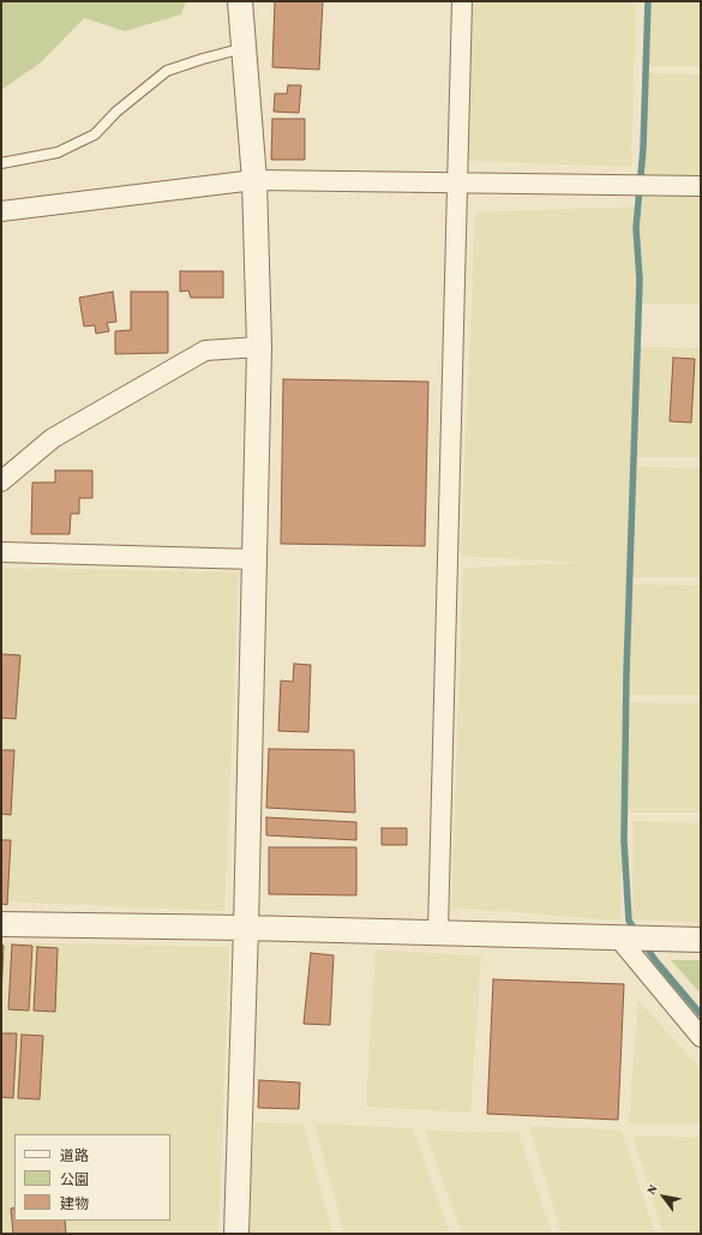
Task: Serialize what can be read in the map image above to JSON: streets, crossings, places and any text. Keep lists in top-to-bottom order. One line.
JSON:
{"legend":["道路","公園","建物"],"north":"top left"}
